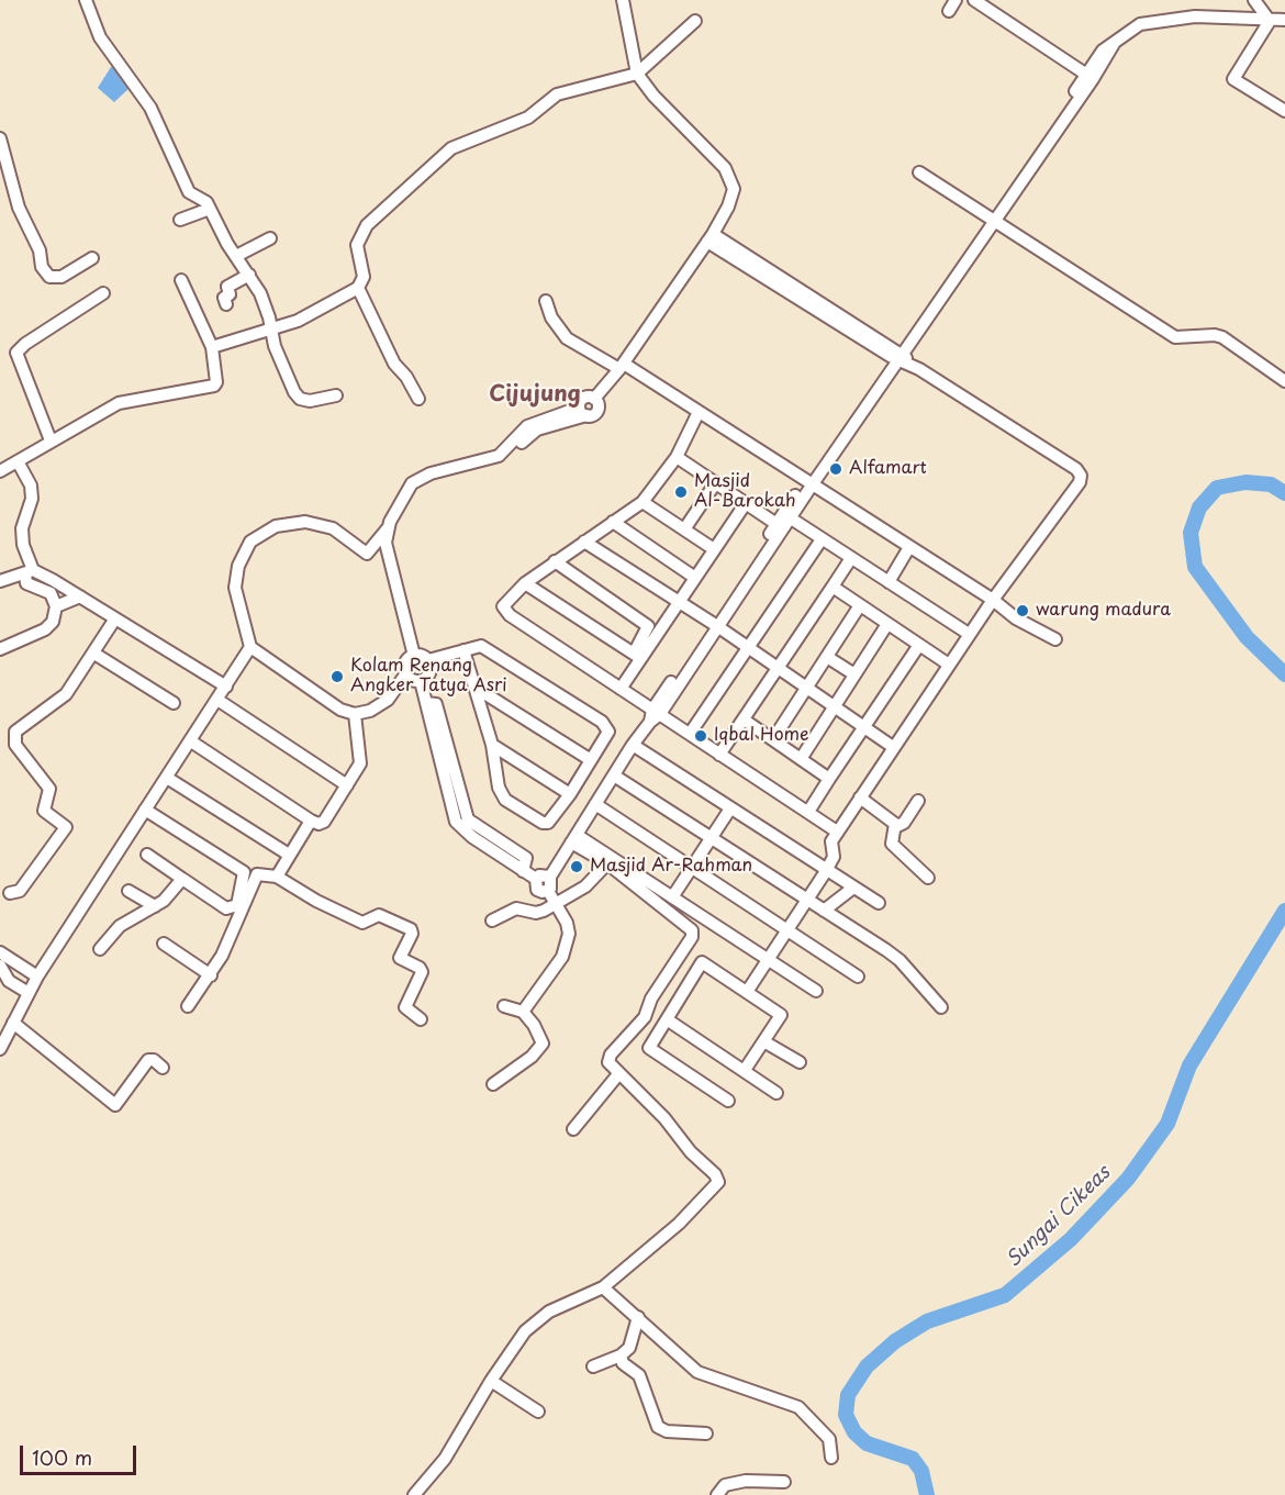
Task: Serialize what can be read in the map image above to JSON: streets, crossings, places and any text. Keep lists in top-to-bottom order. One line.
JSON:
{"districts":["Cijujung"],"water":["Sungai Cikeas"],"places":["Alfamart","Masjid Al-Barokah","warung madura","Kolam Renang Angker Tatya Asri","Iqbal Home","Masjid Ar-Rahman"],"scale_bar":"100 m"}
